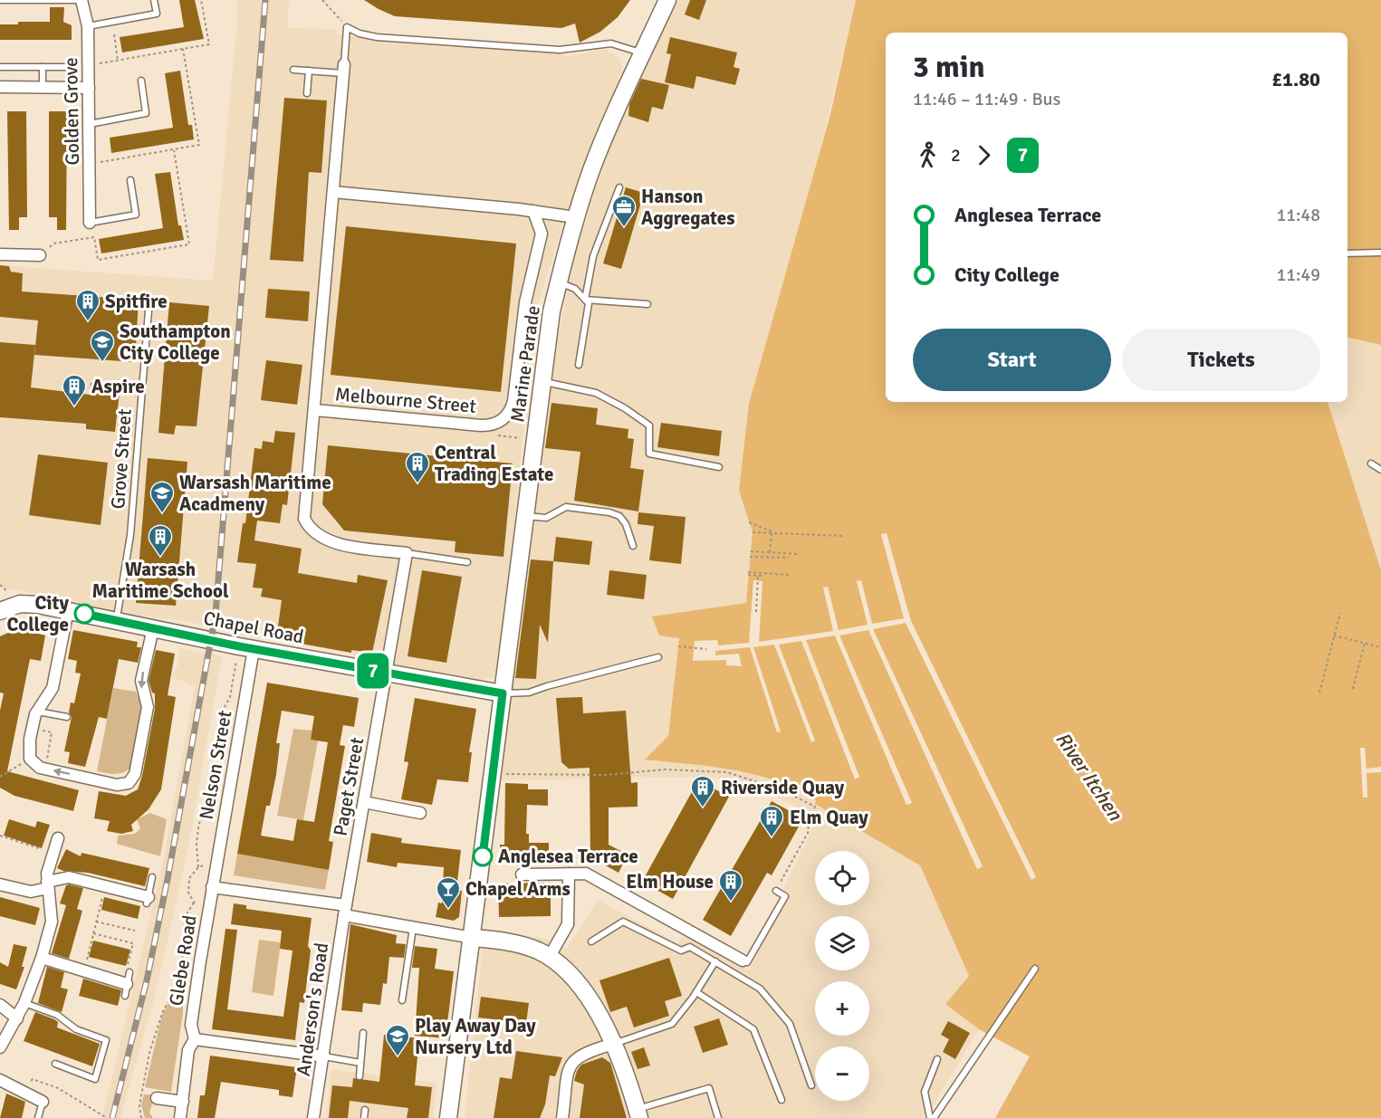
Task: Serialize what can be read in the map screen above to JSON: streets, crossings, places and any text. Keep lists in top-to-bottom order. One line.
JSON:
{"streets":{"main road":["Marine Parade","Chapel Road"],"street":["Golden Grove","Melbourne Street","Nelson Street","Paget Street","Glebe Road","Anderson's Road"],"lane":["Grove Street"]},"crossings":[["Marine Parade","Chapel Road"],["Melbourne Street","Paget Street"],["Grove Street","Chapel Road"],["Chapel Road","Nelson Street"],["Chapel Road","Paget Street"],["Nelson Street","Glebe Road"],["Paget Street","Anderson's Road"]],"water":["River Itchen"],"places":{"office":["Hanson Aggregates"],"building":["Spitfire","Aspire","Central Trading Estate","Warsash Maritime School","Riverside Quay","Elm Quay","Elm House"],"school or university":["Southampton City College","Warsash Maritime Acadmeny","Play Away Day Nursery Ltd"],"other":["City College","Anglesea Terrace"],"bar":["Chapel Arms"]},"lines":["bus line 7"],"page":{"on_map":"7","heading":["3 min","11:46 – 11:49 · Bus","£1.80"],"legs":["2","7"],"list":[{"name":"Anglesea Terrace","value":"11:48"},{"name":"City College","value":"11:49"}],"buttons":["Start","Tickets"],"map_buttons":["+","−"]}}
